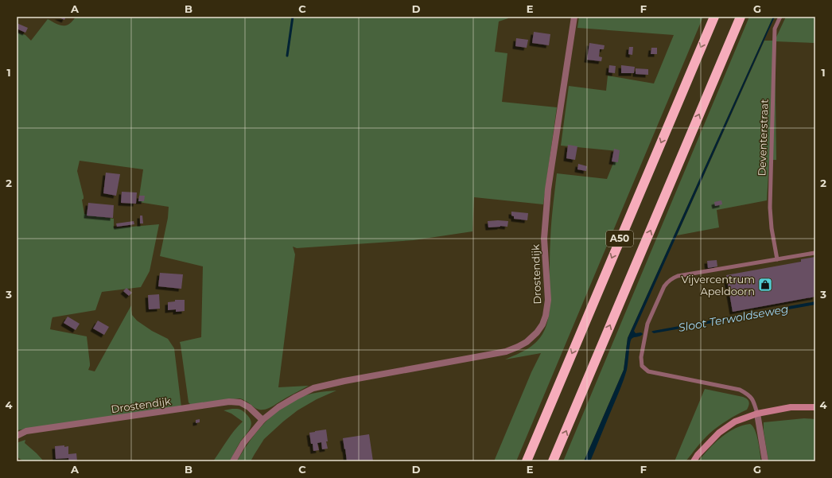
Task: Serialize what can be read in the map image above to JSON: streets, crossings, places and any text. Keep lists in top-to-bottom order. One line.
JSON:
{"streets":{"highway":["A50"],"street":["Drostendijk"],"lane":["Deventerstraat"]},"water":["Sloot Terwoldseweg"],"places":{"shop":["Vijvercentrum Apeldoorn"]},"grid":{"columns":["A","B","C","D","E","F","G"],"rows":["1","2","3","4"]}}
